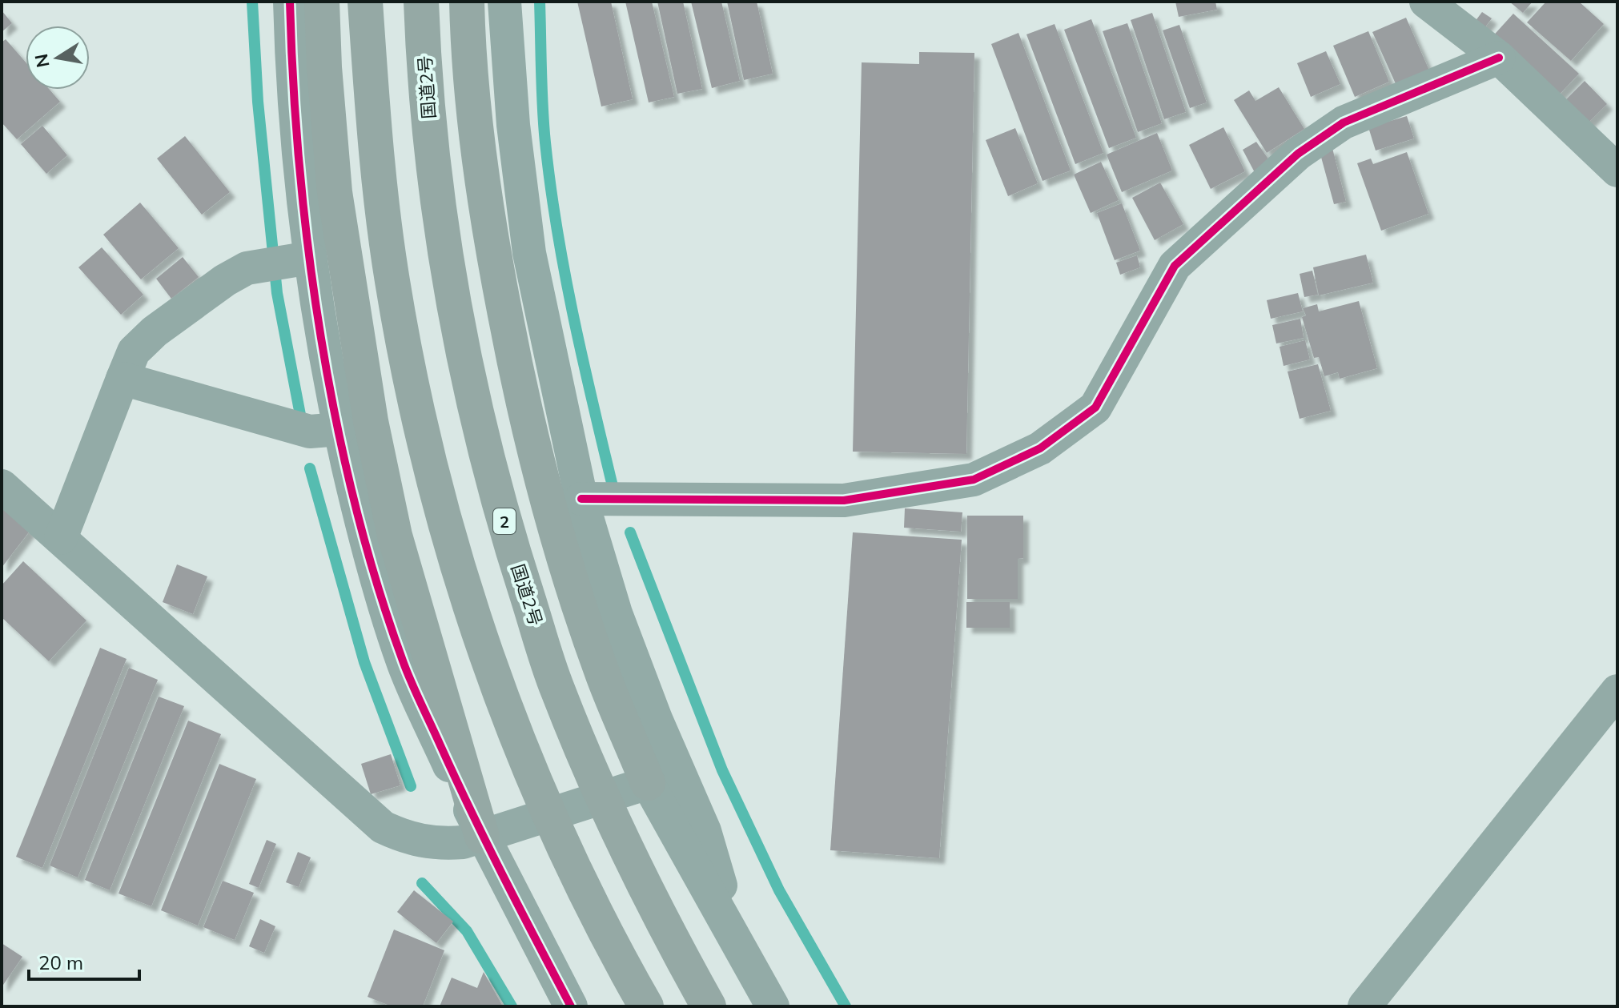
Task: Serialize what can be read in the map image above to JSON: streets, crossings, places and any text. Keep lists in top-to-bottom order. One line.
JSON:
{"streets":{"highway":["国道2号","2"]},"scale_bar":"20 m","north":"left"}
